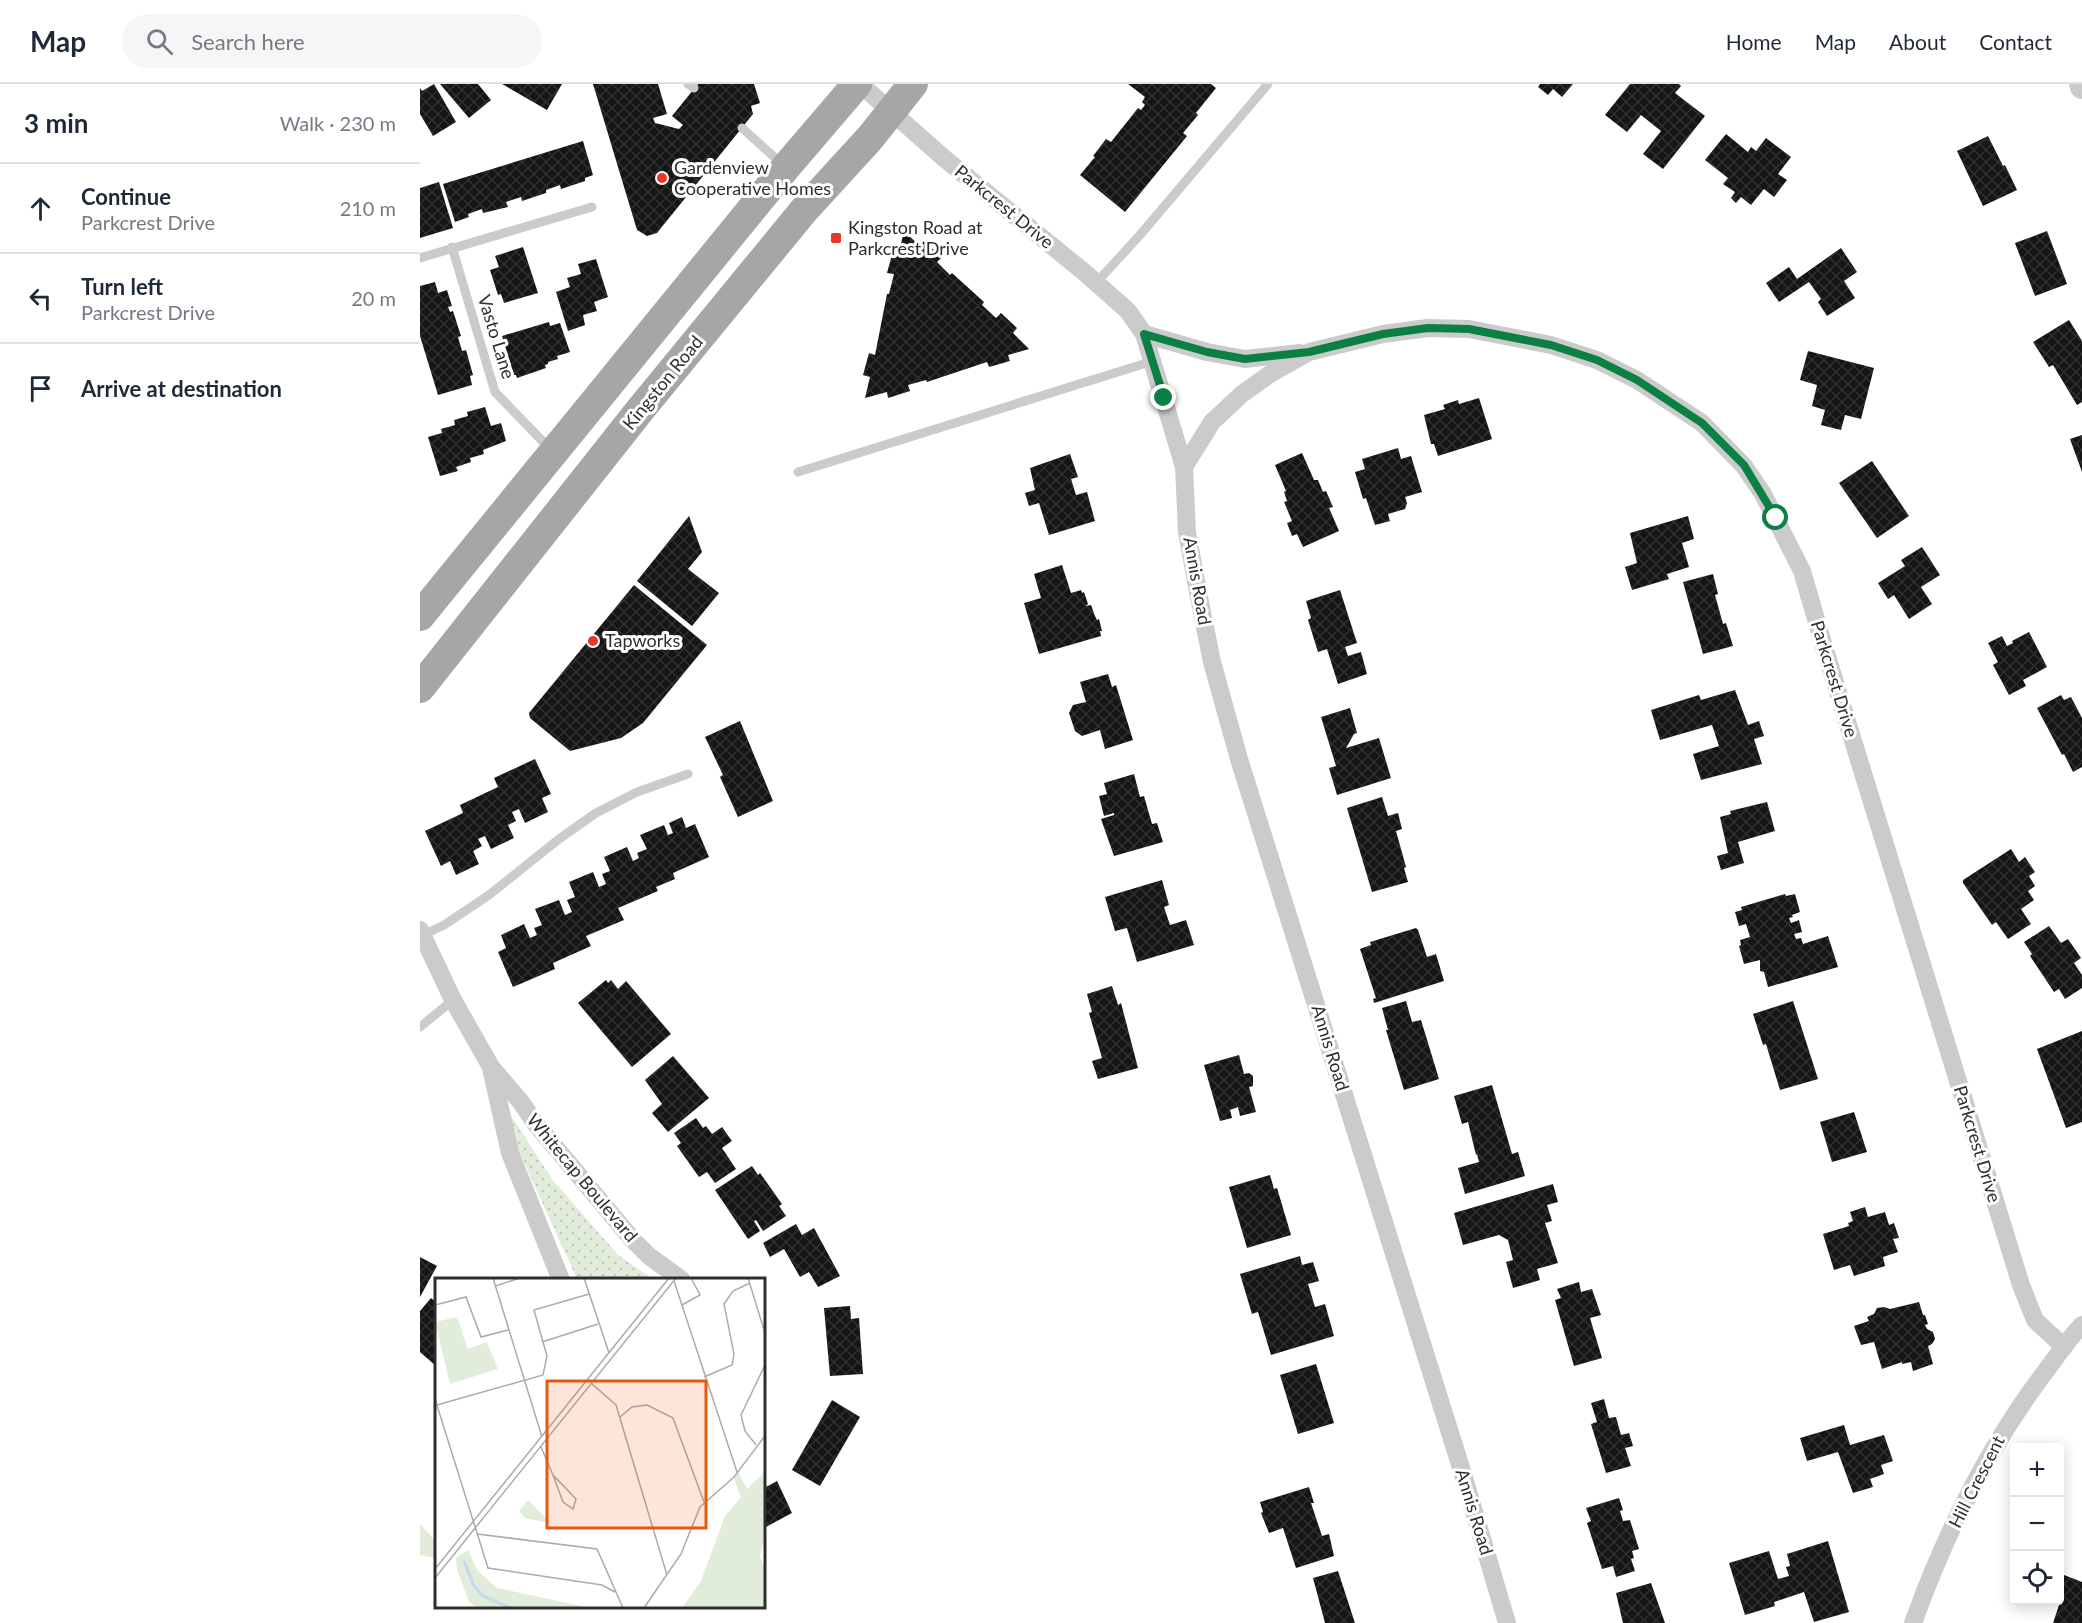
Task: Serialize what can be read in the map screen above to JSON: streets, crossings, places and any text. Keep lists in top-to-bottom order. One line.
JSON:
{"streets":{"main road":["Kingston Road"],"street":["Parkcrest Drive","Annis Road","Whitecap Boulevard","Hill Crescent"],"lane":["Vasto Lane"]},"crossings":[["Parkcrest Drive","Kingston Road"],["Parkcrest Drive","Annis Road"],["Parkcrest Drive","Hill Crescent"]],"places":{"other":["Gardenview Cooperative Homes","Tapworks"],"transit":["Kingston Road at Parkcrest Drive"]},"page":{"header":"Map","search":"Search here","nav":["Home","Map","About","Contact"],"heading":["3 min","Walk · 230 m"],"list":[["Continue","Parkcrest Drive","210 m"],["Turn left","Parkcrest Drive","20 m"],"Arrive at destination"],"map_buttons":["+","−"]}}
